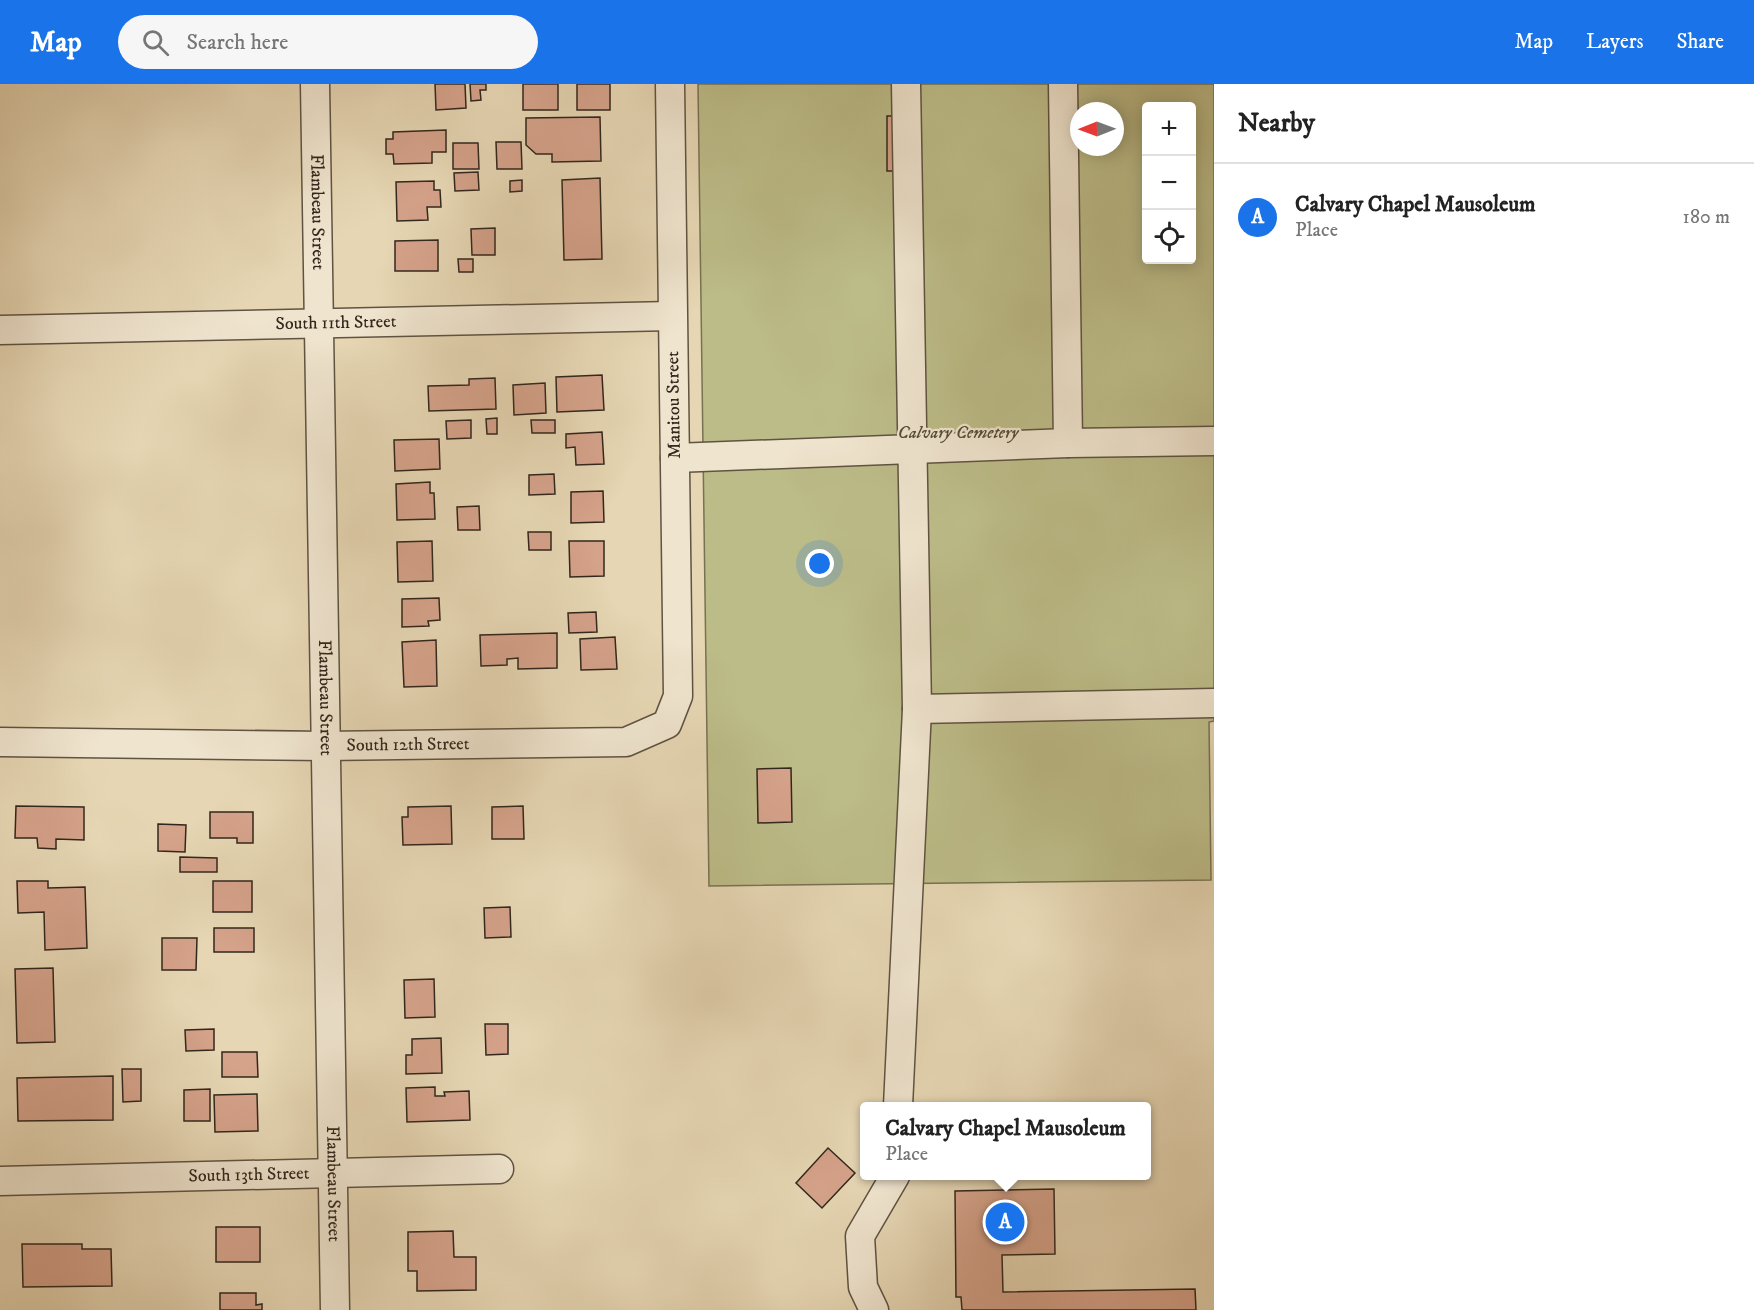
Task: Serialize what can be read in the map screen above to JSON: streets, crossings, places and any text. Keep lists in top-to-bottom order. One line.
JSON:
{"streets":{"street":["Flambeau Street","South 11th Street","Manitou Street","South 12th Street","South 13th Street"]},"crossings":[["Flambeau Street","South 11th Street"],["Flambeau Street","South 12th Street"],["Flambeau Street","South 13th Street"],["South 11th Street","Manitou Street"],["Manitou Street","South 12th Street"]],"parks":["Calvary Cemetery"],"north":"left","page":{"header":"Map","search":"Search here","nav":["Map","Layers","Share"],"heading":"Nearby","map_buttons":["+","−"],"list":[{"mark":"A","name":"Calvary Chapel Mausoleum","note":"Place","value":"180 m"}],"popup":["Calvary Chapel Mausoleum","Place"],"pins":"A"}}
